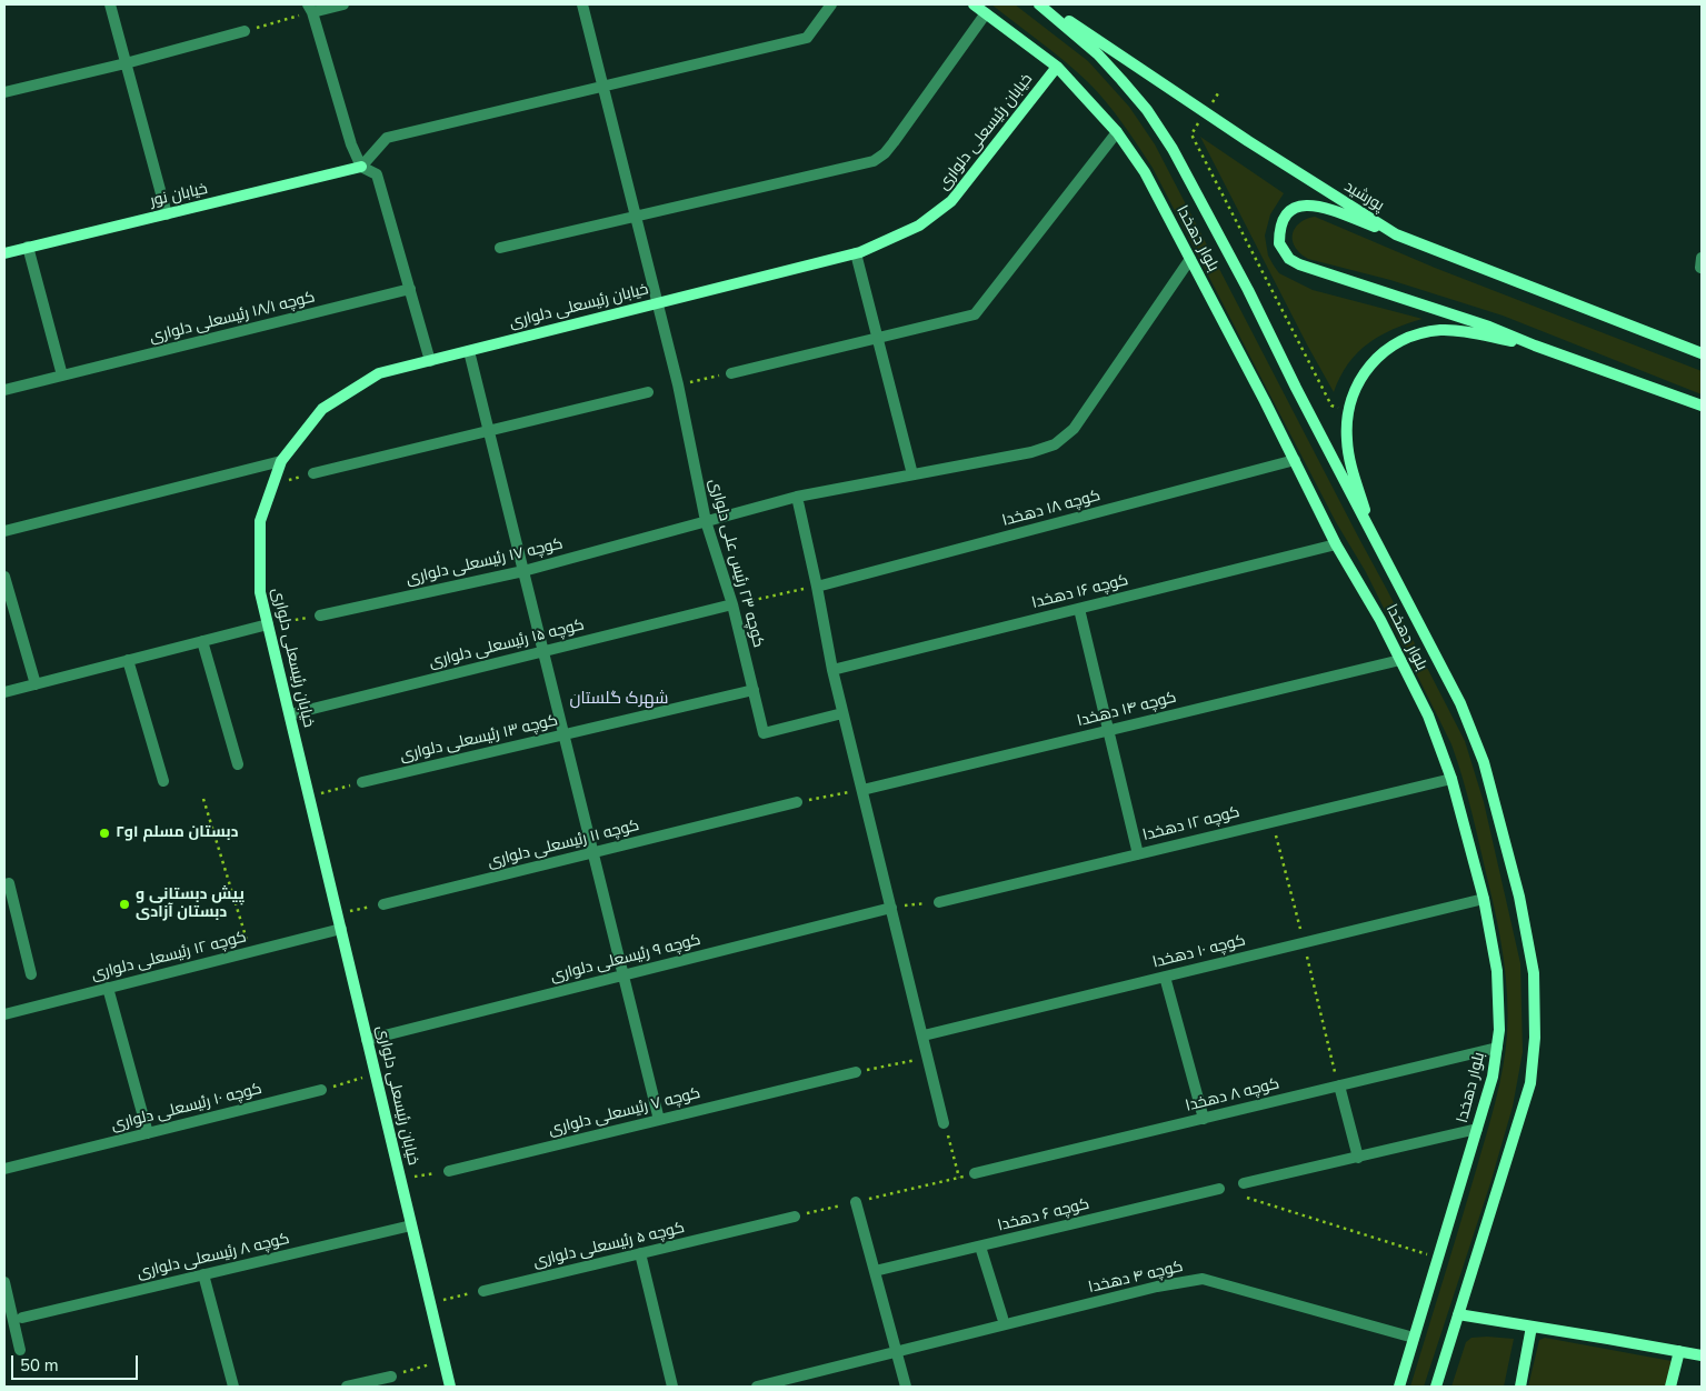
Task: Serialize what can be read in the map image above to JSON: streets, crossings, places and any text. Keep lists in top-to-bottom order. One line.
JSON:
{"streets":{"main road":["خیابان رئیسعلی دلواری","خیابان نور","پورشید","بلوار دهخدا"],"street":["کوچه ۱۸/۱ رئیسعلی دلواری","کوچه ۱۸ دهخدا","کوچه ۱۷ رئیسعلی دلواری","کوچه ۲۳ رئیس علی دلواری","کوچه ۱۶ دهخدا","کوچه ۱۵ رئیسعلی دلواری","کوچه ۱۴ دهخدا","کوچه ۱۳ رئیسعلی دلواری","کوچه ۱۲ دهخدا","کوچه ۱۱ رئیسعلی دلواری","کوچه ۱۰ دهخدا","کوچه ۱۲ رئیسعلی دلواری","کوچه ۹ رئیسعلی دلواری","کوچه ۸ دهخدا","کوچه ۱۰ رئیسعلی دلواری","کوچه ۷ رئیسعلی دلواری","کوچه ۶ دهخدا","کوچه ۵ رئیسعلی دلواری","کوچه ۸ رئیسعلی دلواری","کوچه ۴ دهخدا"]},"crossings":[["خیابان رئیسعلی دلواری","بلوار دهخدا"],["خیابان رئیسعلی دلواری","کوچه ۲۳ رئیس علی دلواری"],["خیابان رئیسعلی دلواری","کوچه ۱۵ رئیسعلی دلواری"],["خیابان رئیسعلی دلواری","کوچه ۱۲ رئیسعلی دلواری"],["خیابان رئیسعلی دلواری","کوچه ۹ رئیسعلی دلواری"],["خیابان رئیسعلی دلواری","کوچه ۸ رئیسعلی دلواری"],["پورشید","بلوار دهخدا"],["بلوار دهخدا","کوچه ۱۸ دهخدا"],["بلوار دهخدا","کوچه ۱۷ رئیسعلی دلواری"],["بلوار دهخدا","کوچه ۱۶ دهخدا"],["بلوار دهخدا","کوچه ۱۴ دهخدا"],["بلوار دهخدا","کوچه ۱۲ دهخدا"],["بلوار دهخدا","کوچه ۱۰ دهخدا"],["بلوار دهخدا","کوچه ۸ دهخدا"],["بلوار دهخدا","کوچه ۴ دهخدا"],["کوچه ۱۷ رئیسعلی دلواری","کوچه ۲۳ رئیس علی دلواری"],["کوچه ۲۳ رئیس علی دلواری","کوچه ۱۵ رئیسعلی دلواری"],["کوچه ۲۳ رئیس علی دلواری","کوچه ۱۳ رئیسعلی دلواری"]],"districts":["شهرک گلستان"],"places":["دبستان مسلم ۱و۲","پیش دبستانی و دبستان آزادی"],"scale_bar":"50 m"}
